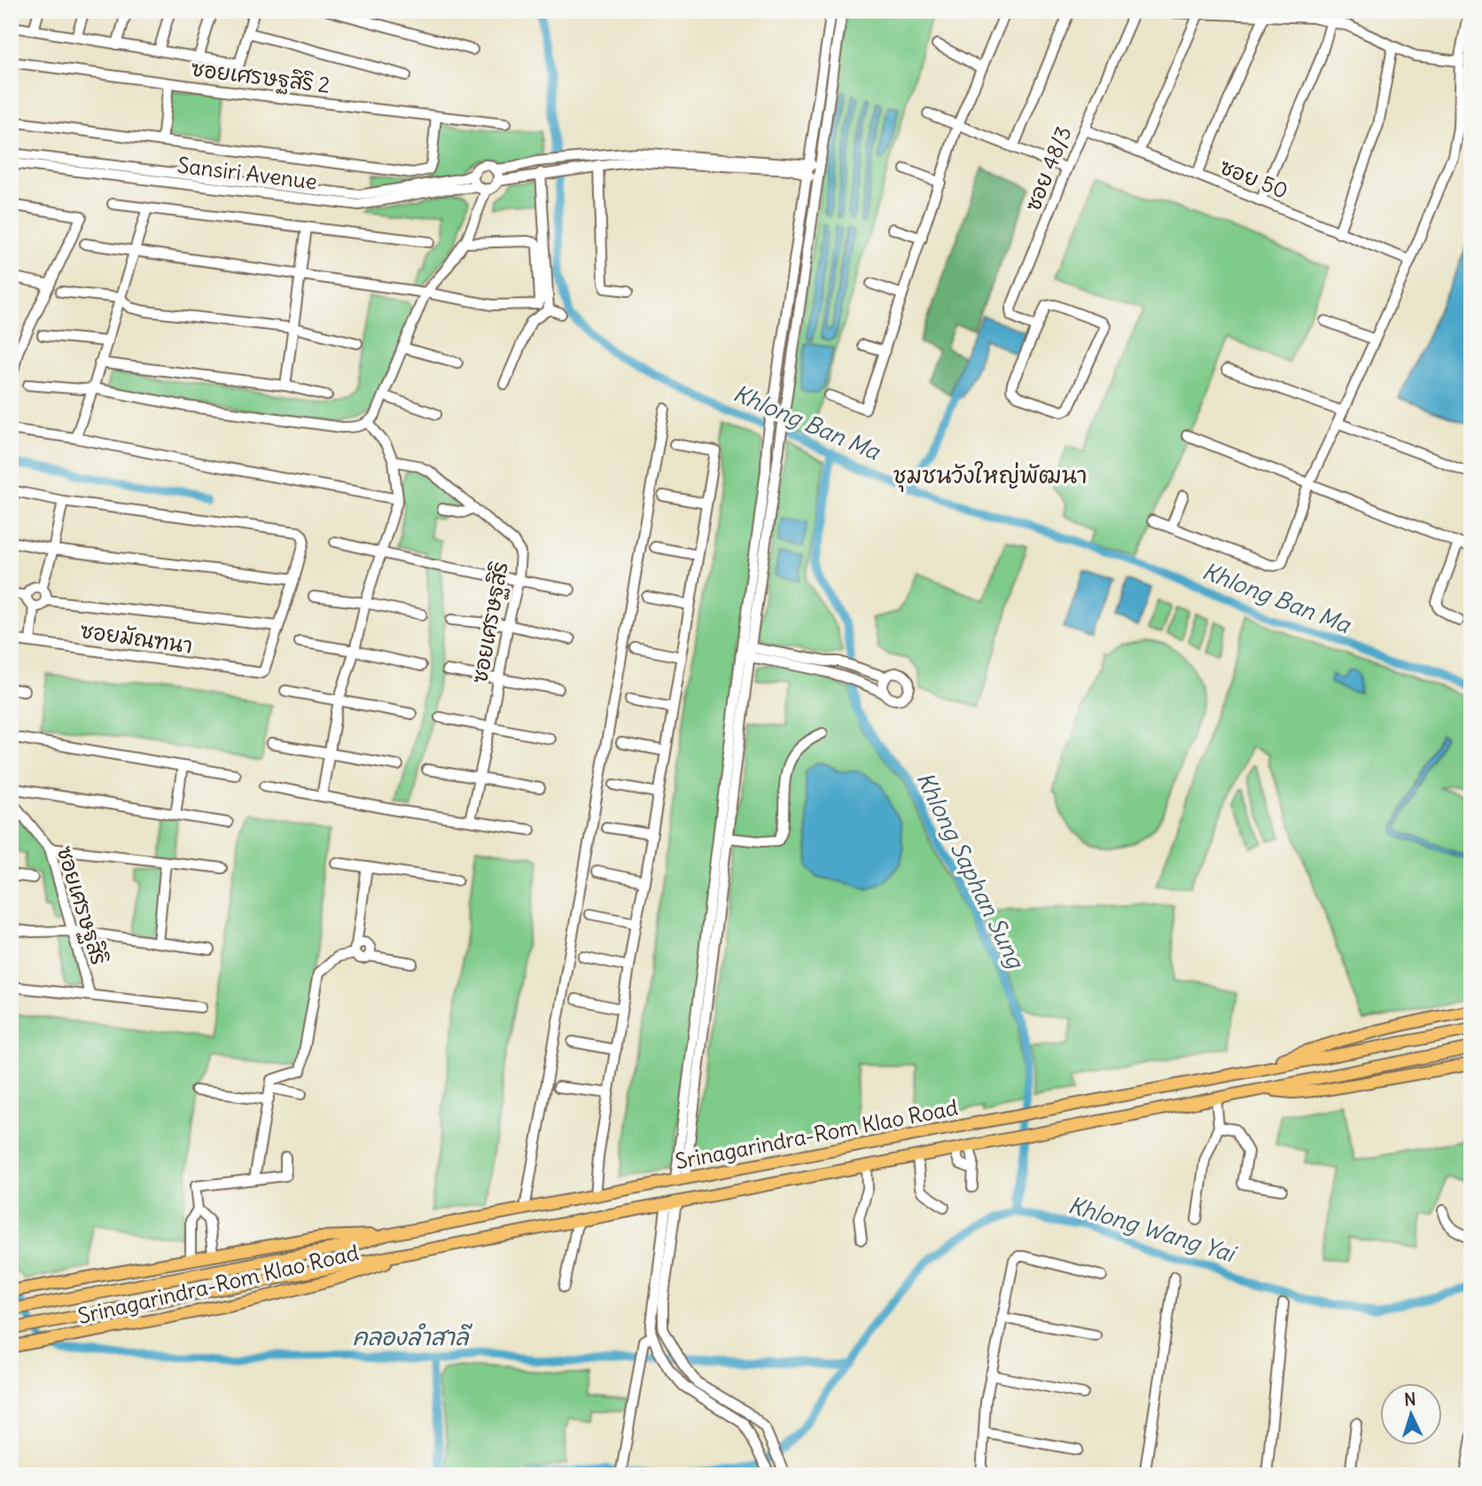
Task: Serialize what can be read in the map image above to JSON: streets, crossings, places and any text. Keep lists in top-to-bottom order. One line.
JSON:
{"streets":{"main road":["Srinagarindra-Rom Klao Road"],"street":["ซอยเศรษฐสิริ 2","ซอย 48/3","Sansiri Avenue","ซอย 50","ซอยเศรษฐสิริ","ซอยมัณฑนา"]},"crossings":[["ซอย 48/3","ซอย 50"]],"districts":["ชุมชนวังใหญ่พัฒนา"],"water":["Khlong Ban Ma","Khlong Saphan Sung","Khlong Wang Yai","คลองลำสาลี"],"north":"top"}
